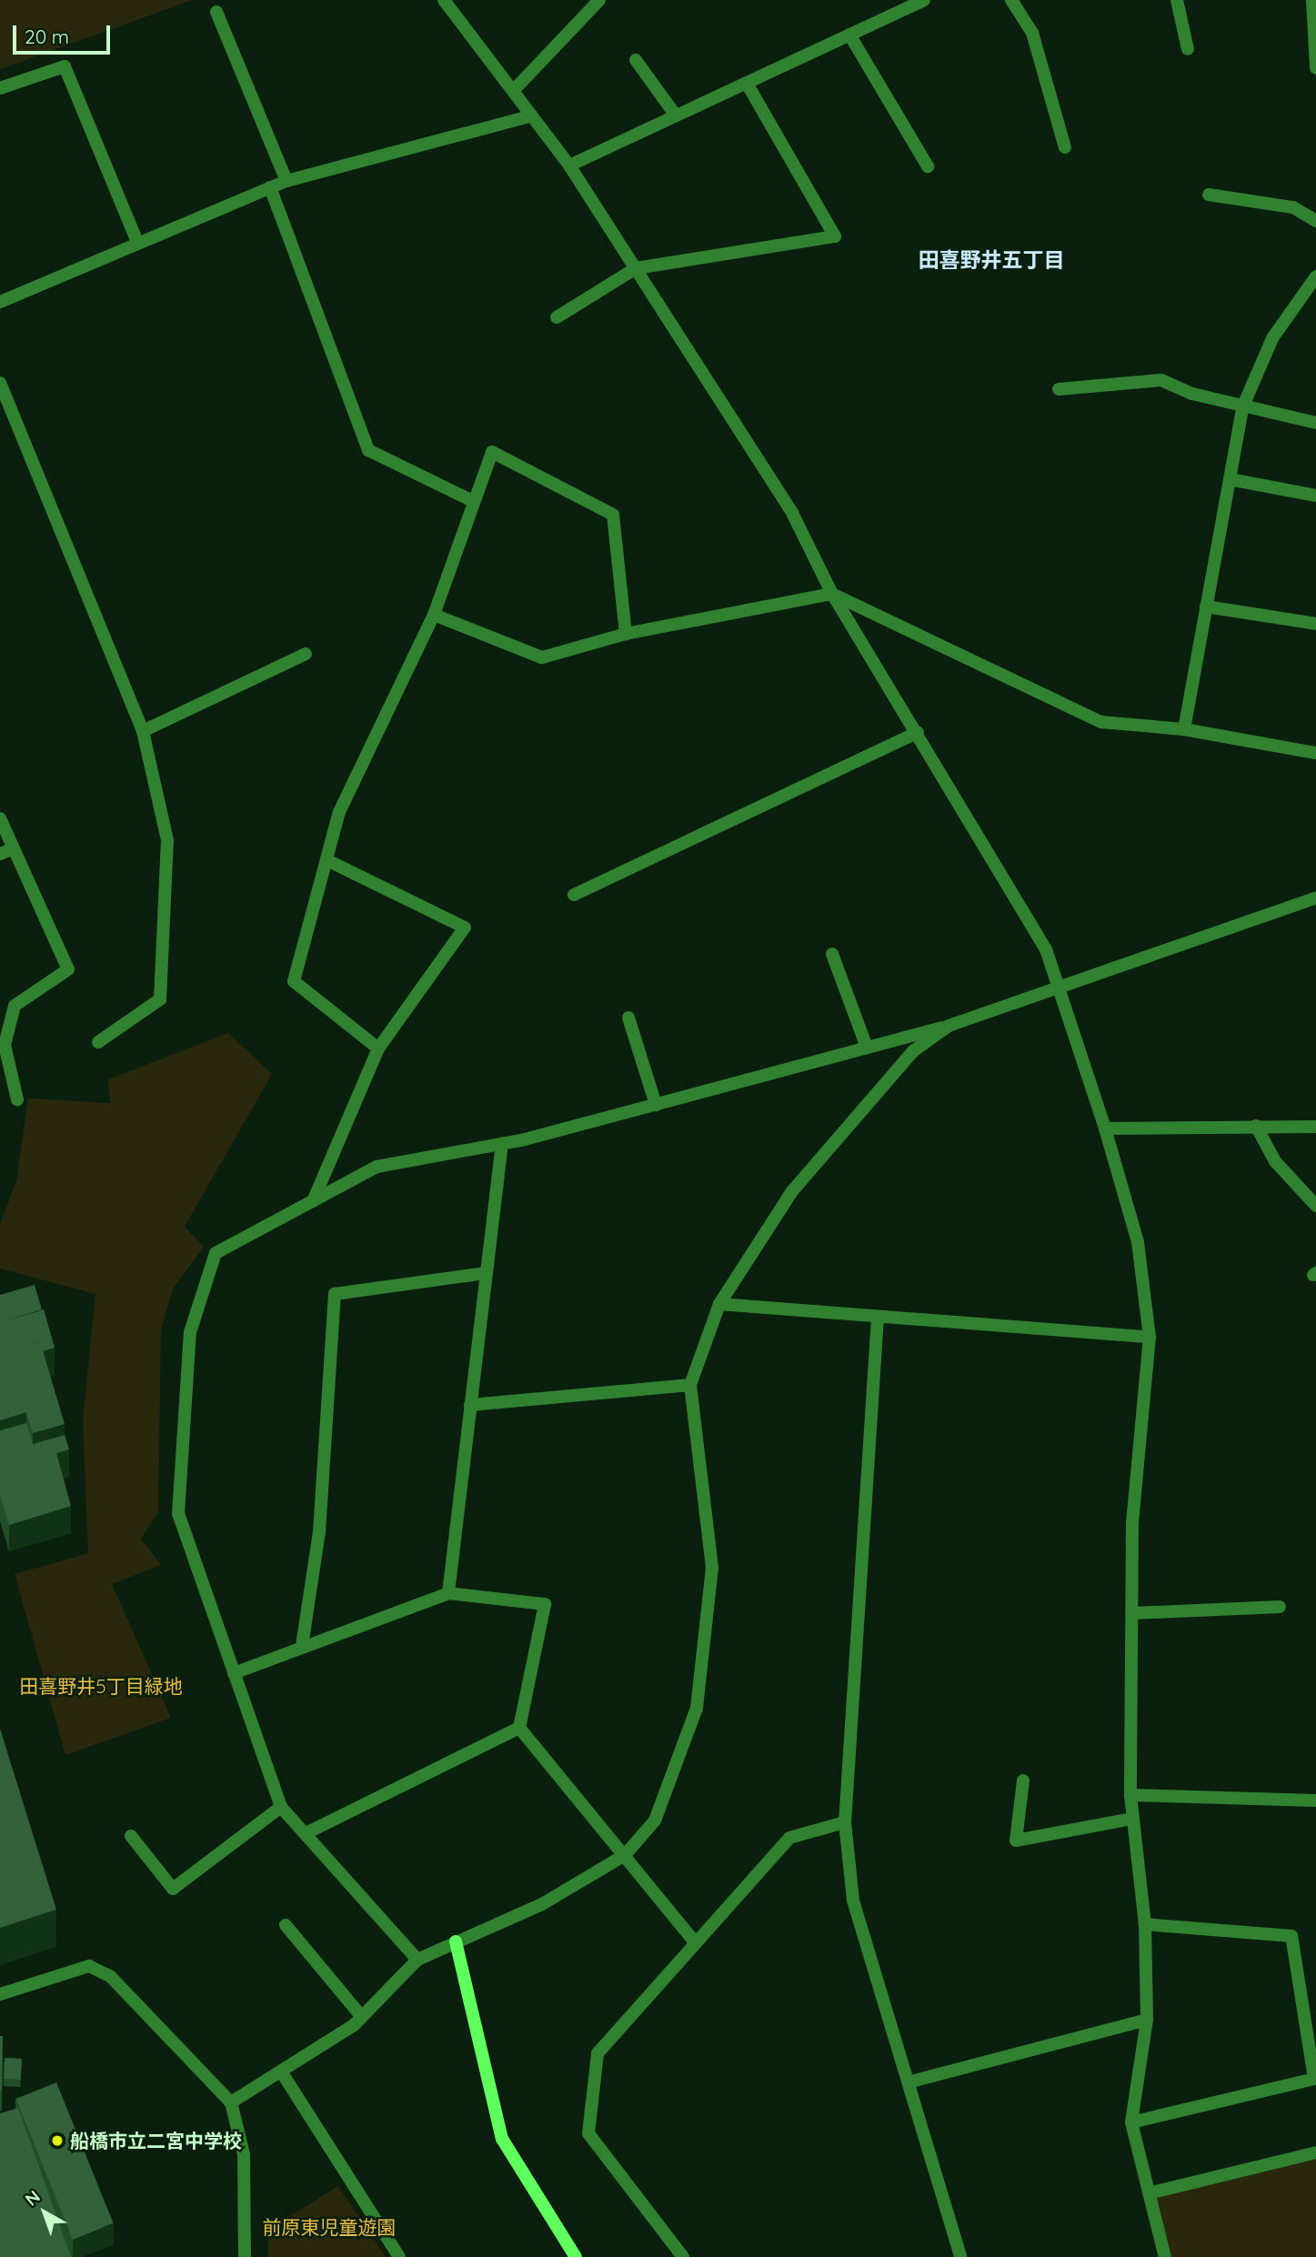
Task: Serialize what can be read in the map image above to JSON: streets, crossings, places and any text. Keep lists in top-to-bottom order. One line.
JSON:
{"districts":["田喜野井五丁目"],"parks":["田喜野井5丁目緑地","前原東児童遊園"],"places":["船橋市立二宮中学校"],"scale_bar":"20 m","north":"top left"}
